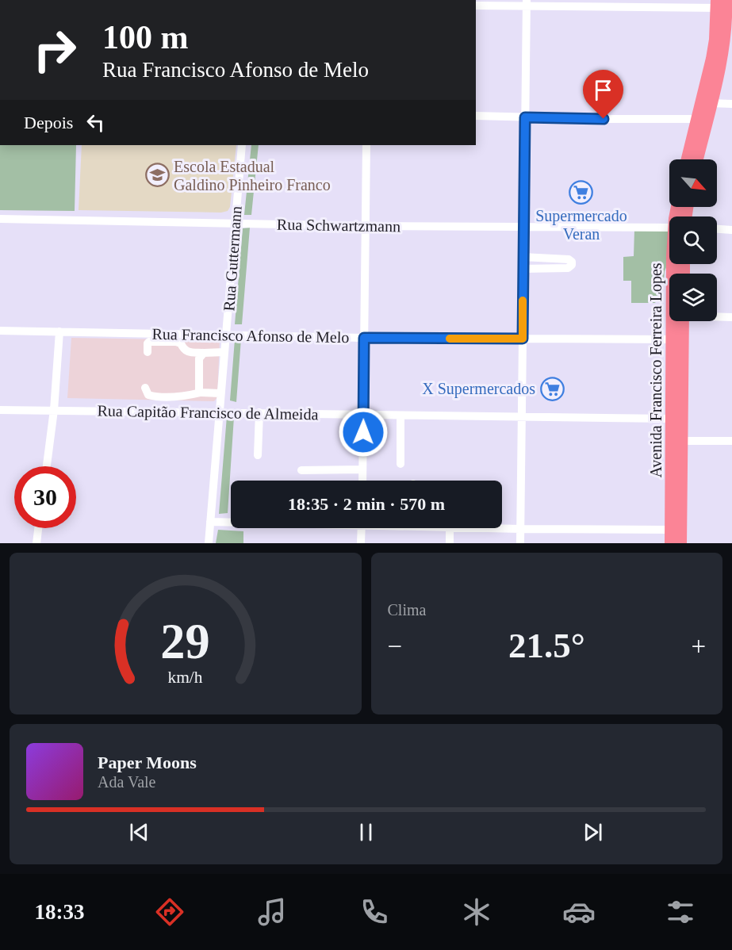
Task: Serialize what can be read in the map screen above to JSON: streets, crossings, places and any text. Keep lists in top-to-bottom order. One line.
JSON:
{"streets":{"highway":["Avenida Francisco Ferreira Lopes"],"street":["Rua Schwartzmann","Rua Guttermann","Rua Francisco Afonso de Melo","Rua Capitão Francisco de Almeida"]},"crossings":[["Rua Schwartzmann","Rua Guttermann"],["Rua Guttermann","Rua Francisco Afonso de Melo"],["Rua Guttermann","Rua Capitão Francisco de Almeida"],["Rua Francisco Afonso de Melo","Avenida Francisco Ferreira Lopes"],["Avenida Francisco Ferreira Lopes","Rua Capitão Francisco de Almeida"]],"places":{"school or university":["Escola Estadual Galdino Pinheiro Franco"],"supermarket":["Supermercado Veran","X Supermercados"]},"north":"bottom right","page":{"turn":["100 m","Rua Francisco Afonso de Melo"],"then":"Depois","limit":"30","trip":"18:35 · 2 min · 570 m","tile":"Clima","heat":["−","21.5°","+"],"song":["Paper Moons","Ada Vale"],"tabs":"18:33","gauge":["29","km/h"]}}
